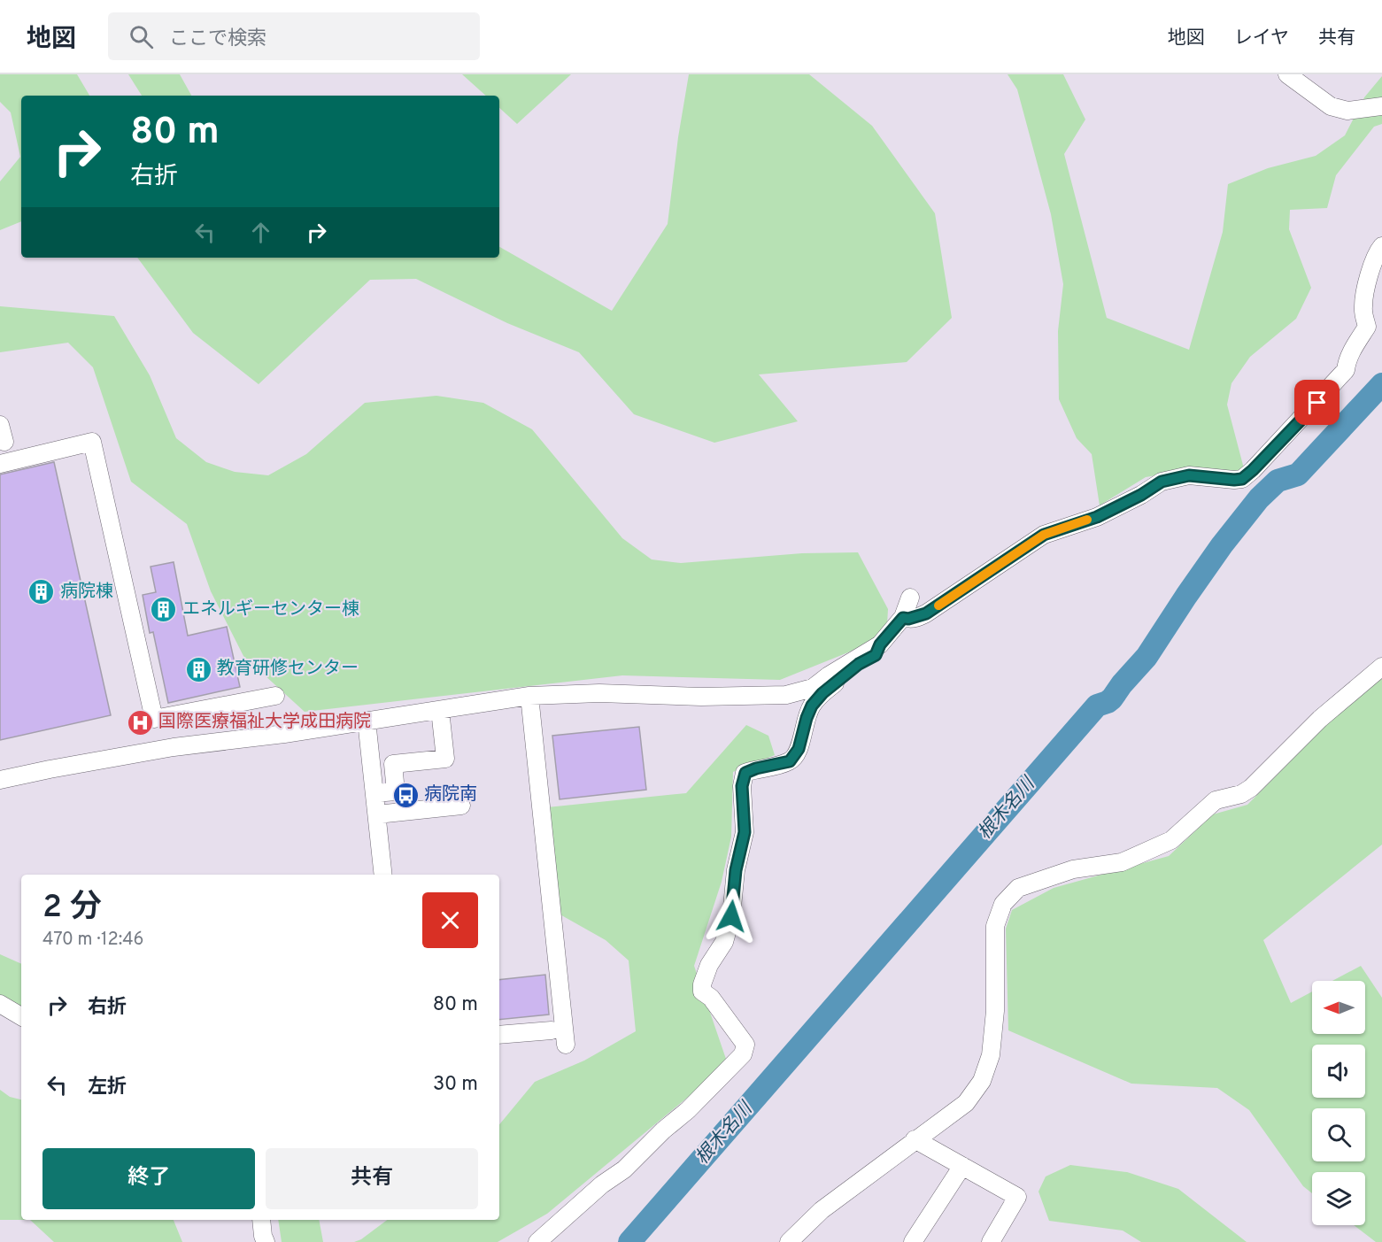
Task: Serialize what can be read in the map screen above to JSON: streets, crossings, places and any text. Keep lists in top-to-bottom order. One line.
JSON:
{"water":["根木名川"],"places":{"building":["病院棟","エネルギーセンター棟","教育研修センター"],"hospital":["国際医療福祉大学成田病院"],"bus stop":["病院南"]},"north":"left","page":{"header":"地図","search":"ここで検索","nav":["地図","レイヤ","共有"],"turn":["80 m","右折"],"heading":["2 分","470 m · 12:46"],"list":[{"name":"右折","value":"80 m"},{"name":"左折","value":"30 m"}],"buttons":["終了","共有"]}}
